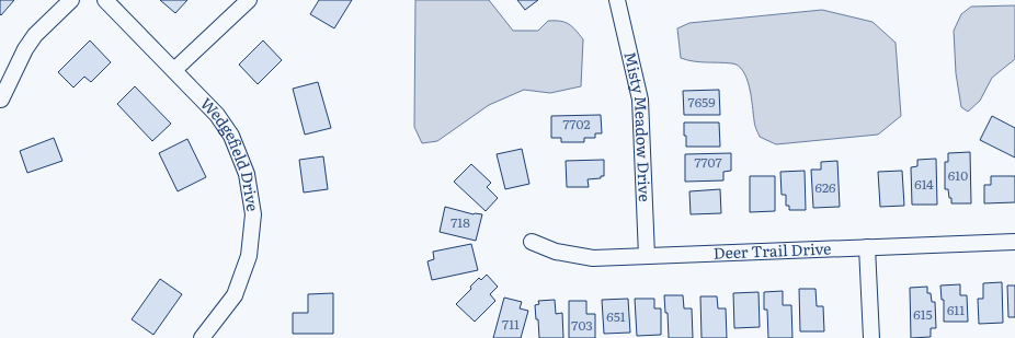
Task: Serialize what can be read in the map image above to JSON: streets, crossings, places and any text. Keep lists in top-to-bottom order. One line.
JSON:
{"streets":{"street":["Misty Meadow Drive","Wedgefield Drive","Deer Trail Drive"]},"crossings":[["Misty Meadow Drive","Deer Trail Drive"]],"house_numbers":["7659","7702","7707","610","614","626","718","611","615","651","711","703"]}
